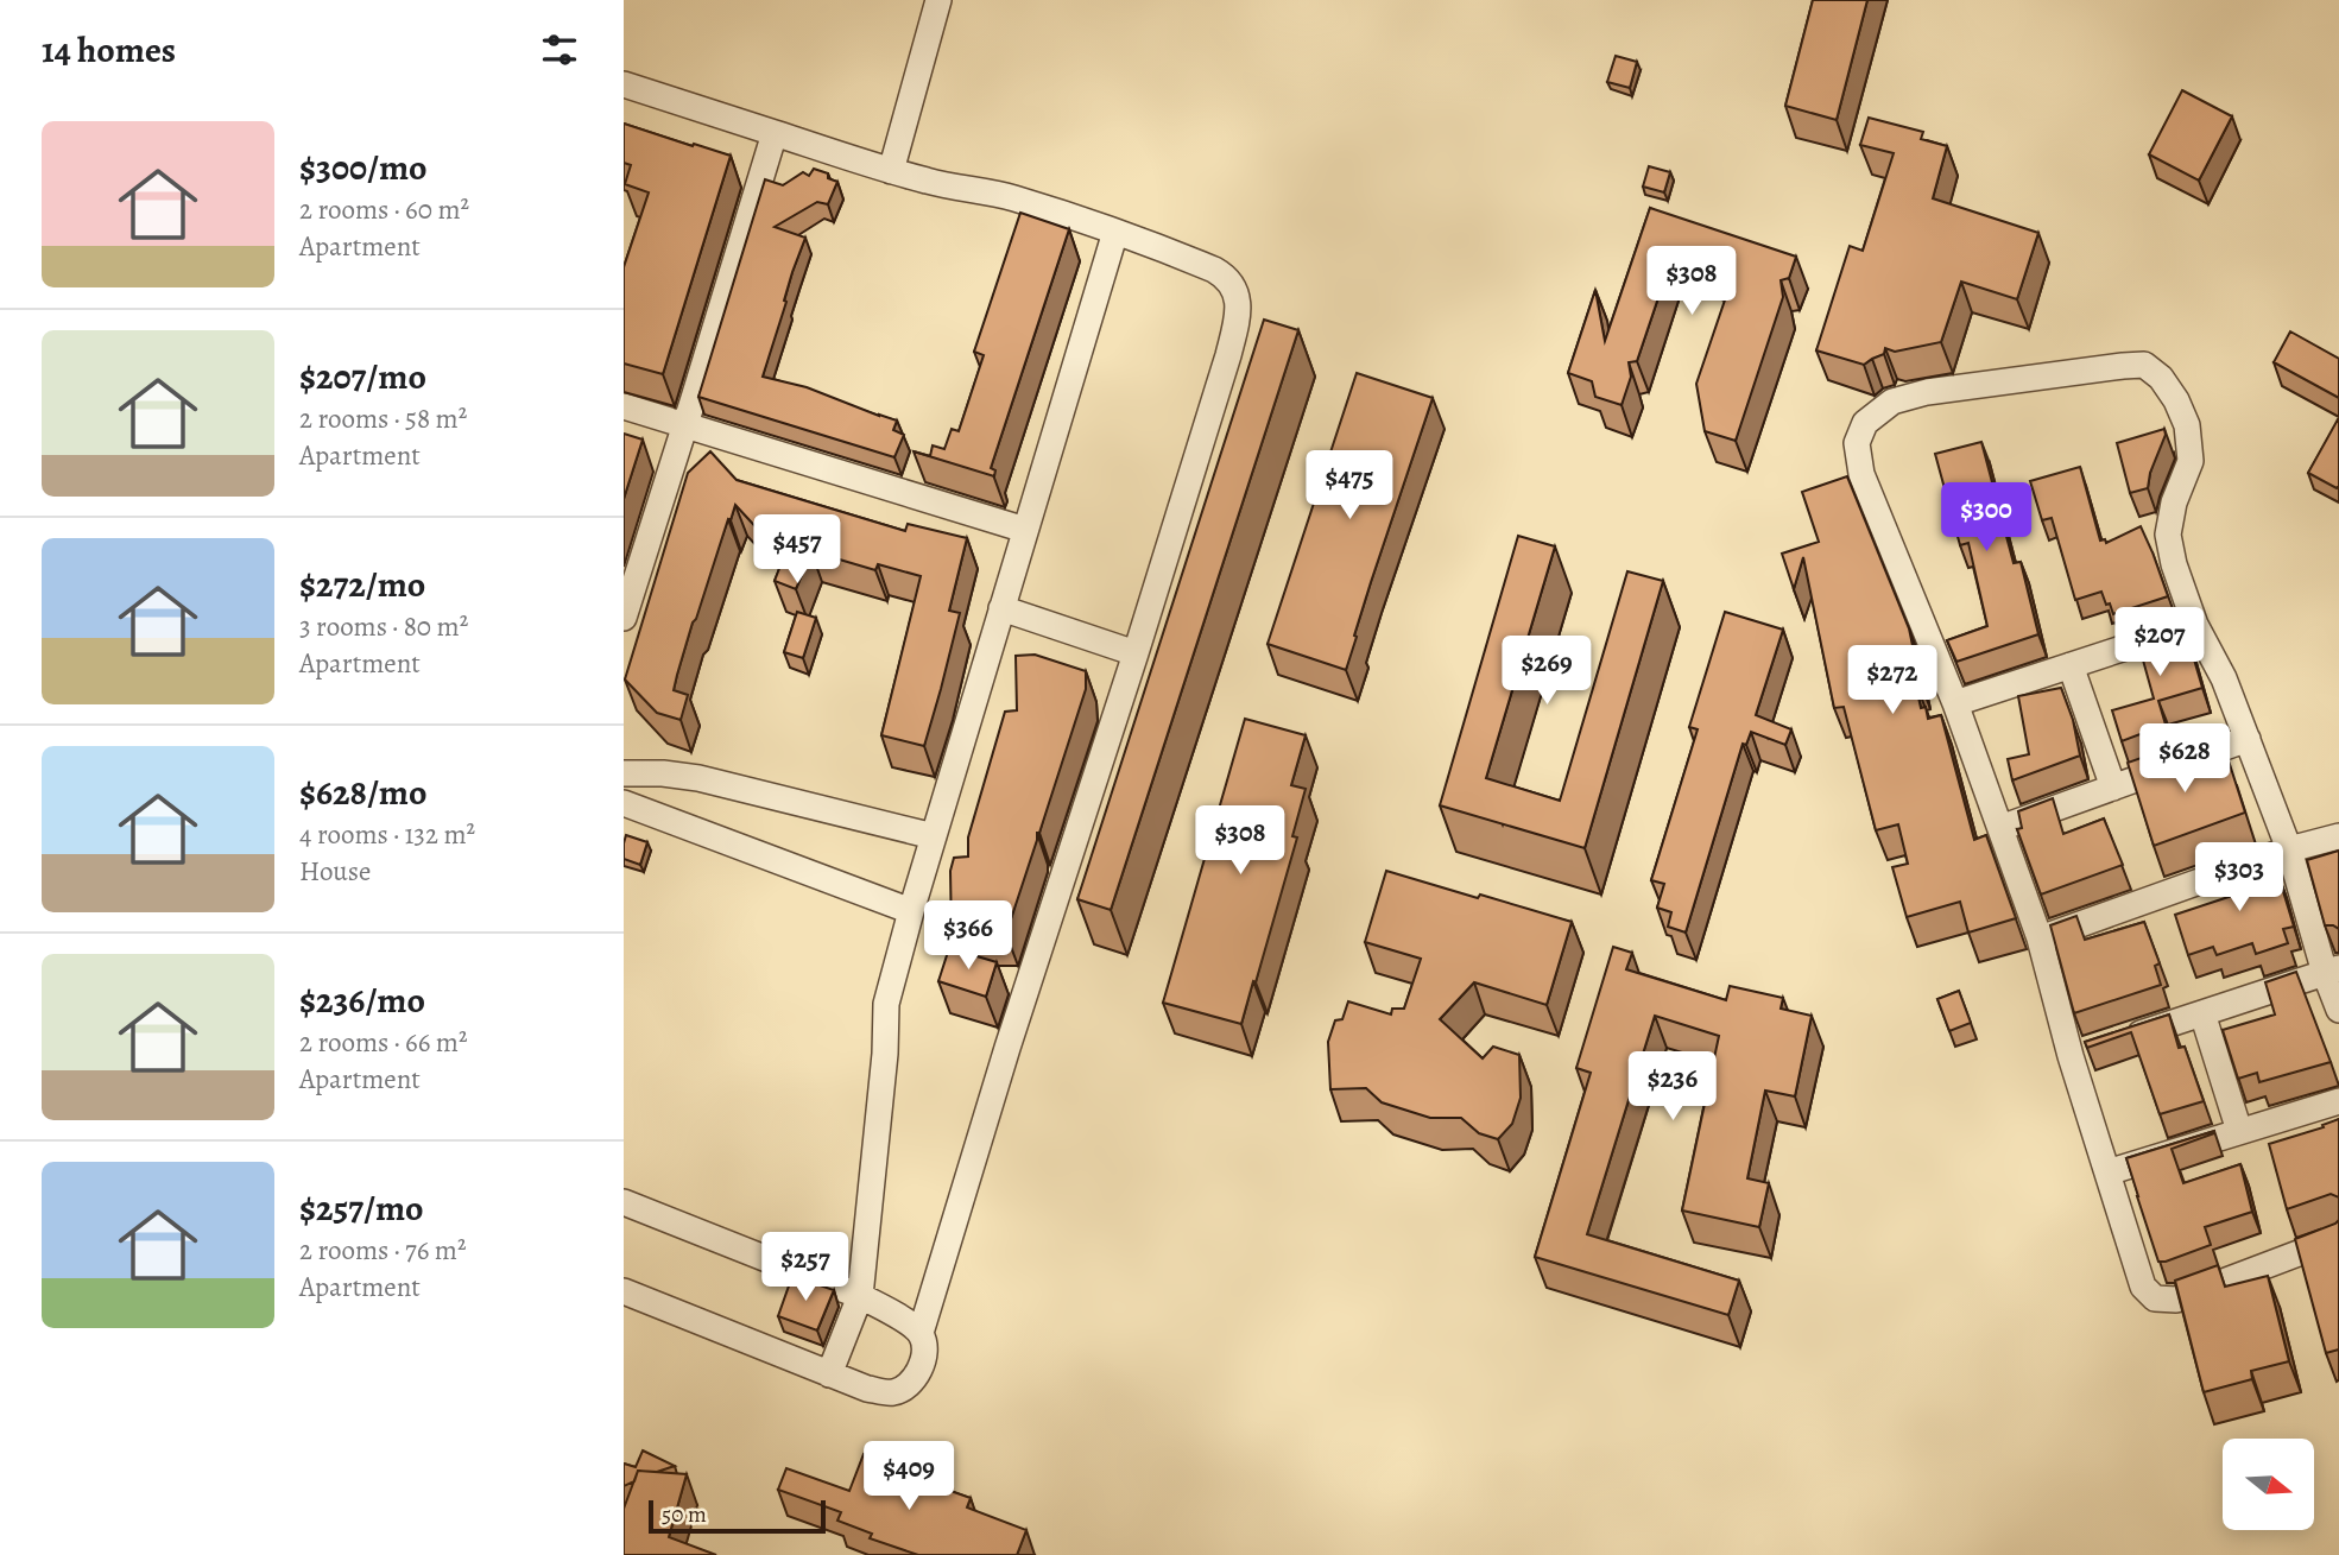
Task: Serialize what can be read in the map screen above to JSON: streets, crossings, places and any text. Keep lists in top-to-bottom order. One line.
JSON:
{"scale_bar":"50 m","north":"right","page":{"heading":"14 homes","list":[{"name":"$300/mo","note":"2 rooms · 60 m² · Apartment"},{"name":"$207/mo","note":"2 rooms · 58 m² · Apartment"},{"name":"$272/mo","note":"3 rooms · 80 m² · Apartment"},{"name":"$628/mo","note":"4 rooms · 132 m² · House"},{"name":"$236/mo","note":"2 rooms · 66 m² · Apartment"},{"name":"$257/mo","note":"2 rooms · 76 m² · Apartment"}],"price":["$308","$475","$300","$457","$207","$269","$272","$628","$308","$303","$366","$236","$257","$409"],"scale":"50 m"}}
